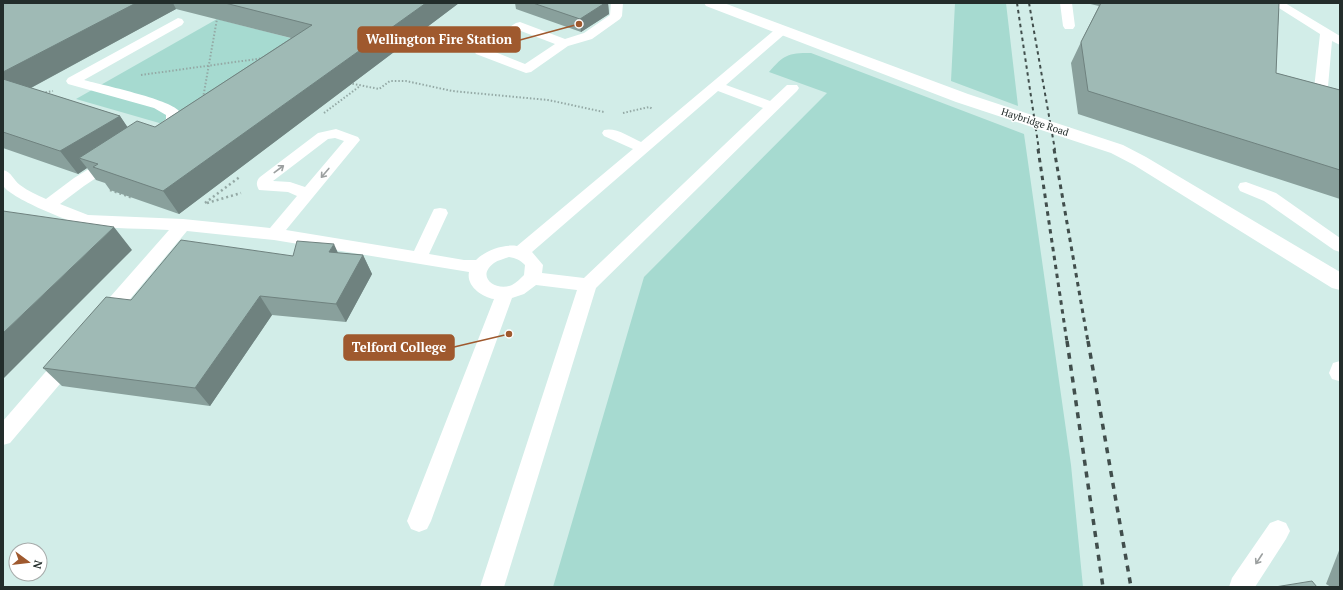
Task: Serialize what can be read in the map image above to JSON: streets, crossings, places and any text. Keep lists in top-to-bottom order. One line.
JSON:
{"streets":{"street":["Haybridge Road"]},"places":["Wellington Fire Station","Telford College"],"north":"right"}
